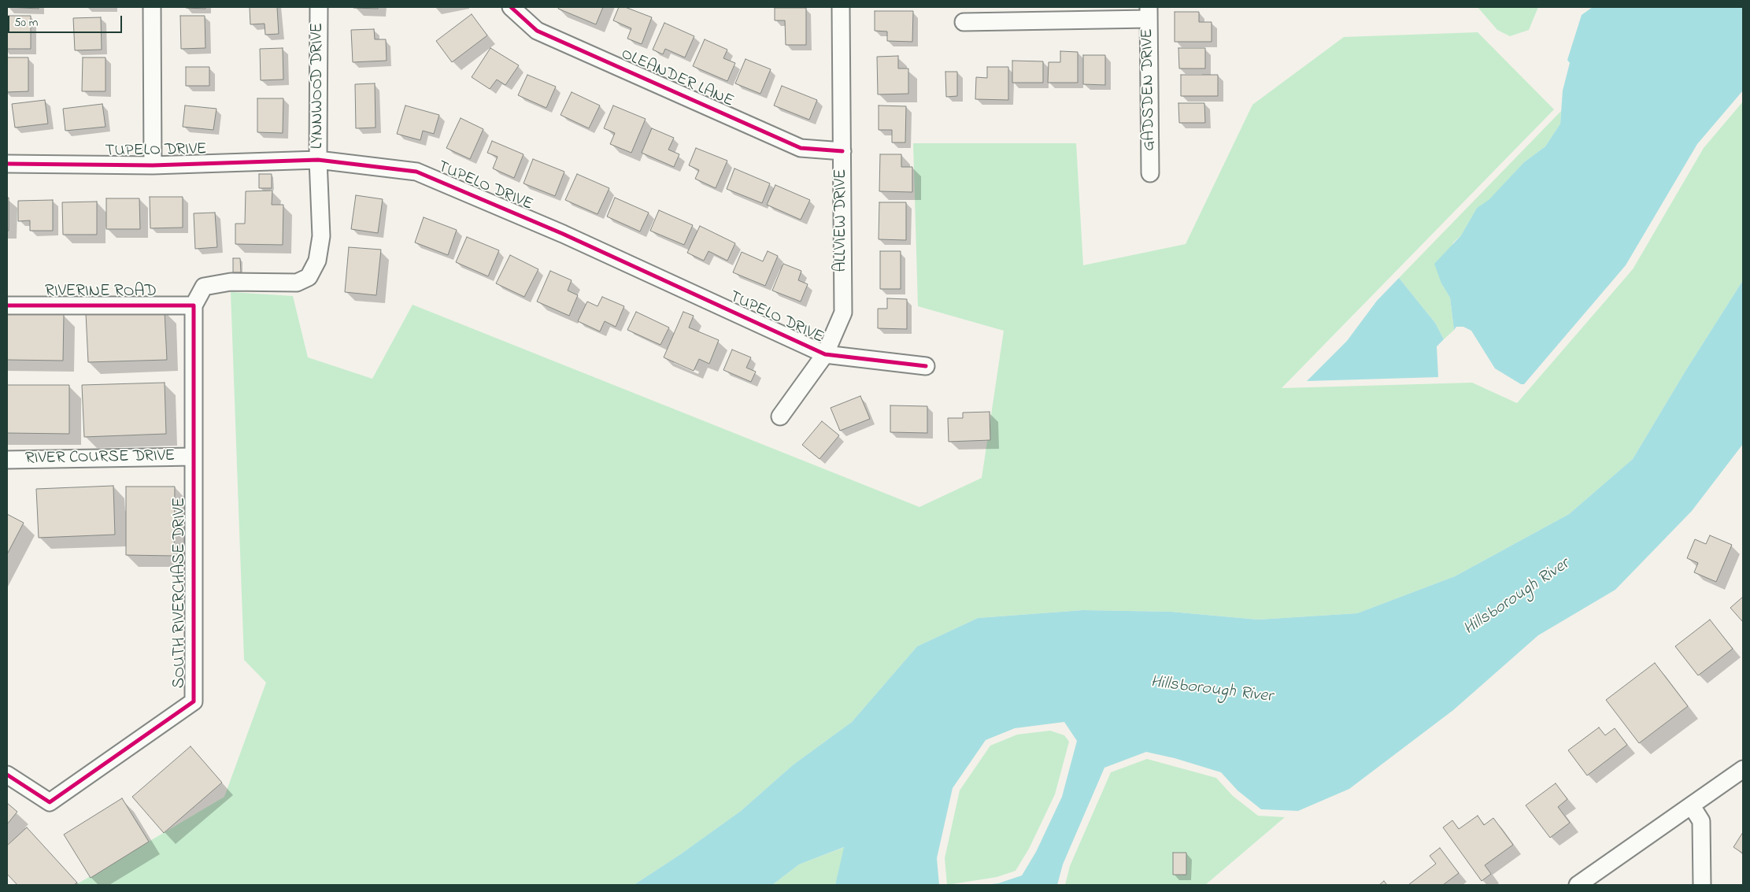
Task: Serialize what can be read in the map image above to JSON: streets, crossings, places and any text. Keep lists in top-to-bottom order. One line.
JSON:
{"streets":{"street":["OLEANDER LANE","LYNNWOOD DRIVE","GADSDEN DRIVE","TUPELO DRIVE","ALLVIEW DRIVE","RIVERINE ROAD","RIVER COURSE DRIVE","SOUTH RIVERCHASE DRIVE"]},"crossings":[["OLEANDER LANE","ALLVIEW DRIVE"],["LYNNWOOD DRIVE","TUPELO DRIVE"],["LYNNWOOD DRIVE","RIVERINE ROAD"],["LYNNWOOD DRIVE","SOUTH RIVERCHASE DRIVE"],["TUPELO DRIVE","ALLVIEW DRIVE"],["RIVERINE ROAD","SOUTH RIVERCHASE DRIVE"],["RIVER COURSE DRIVE","SOUTH RIVERCHASE DRIVE"]],"water":["Hillsborough River"],"scale_bar":"50 m"}
